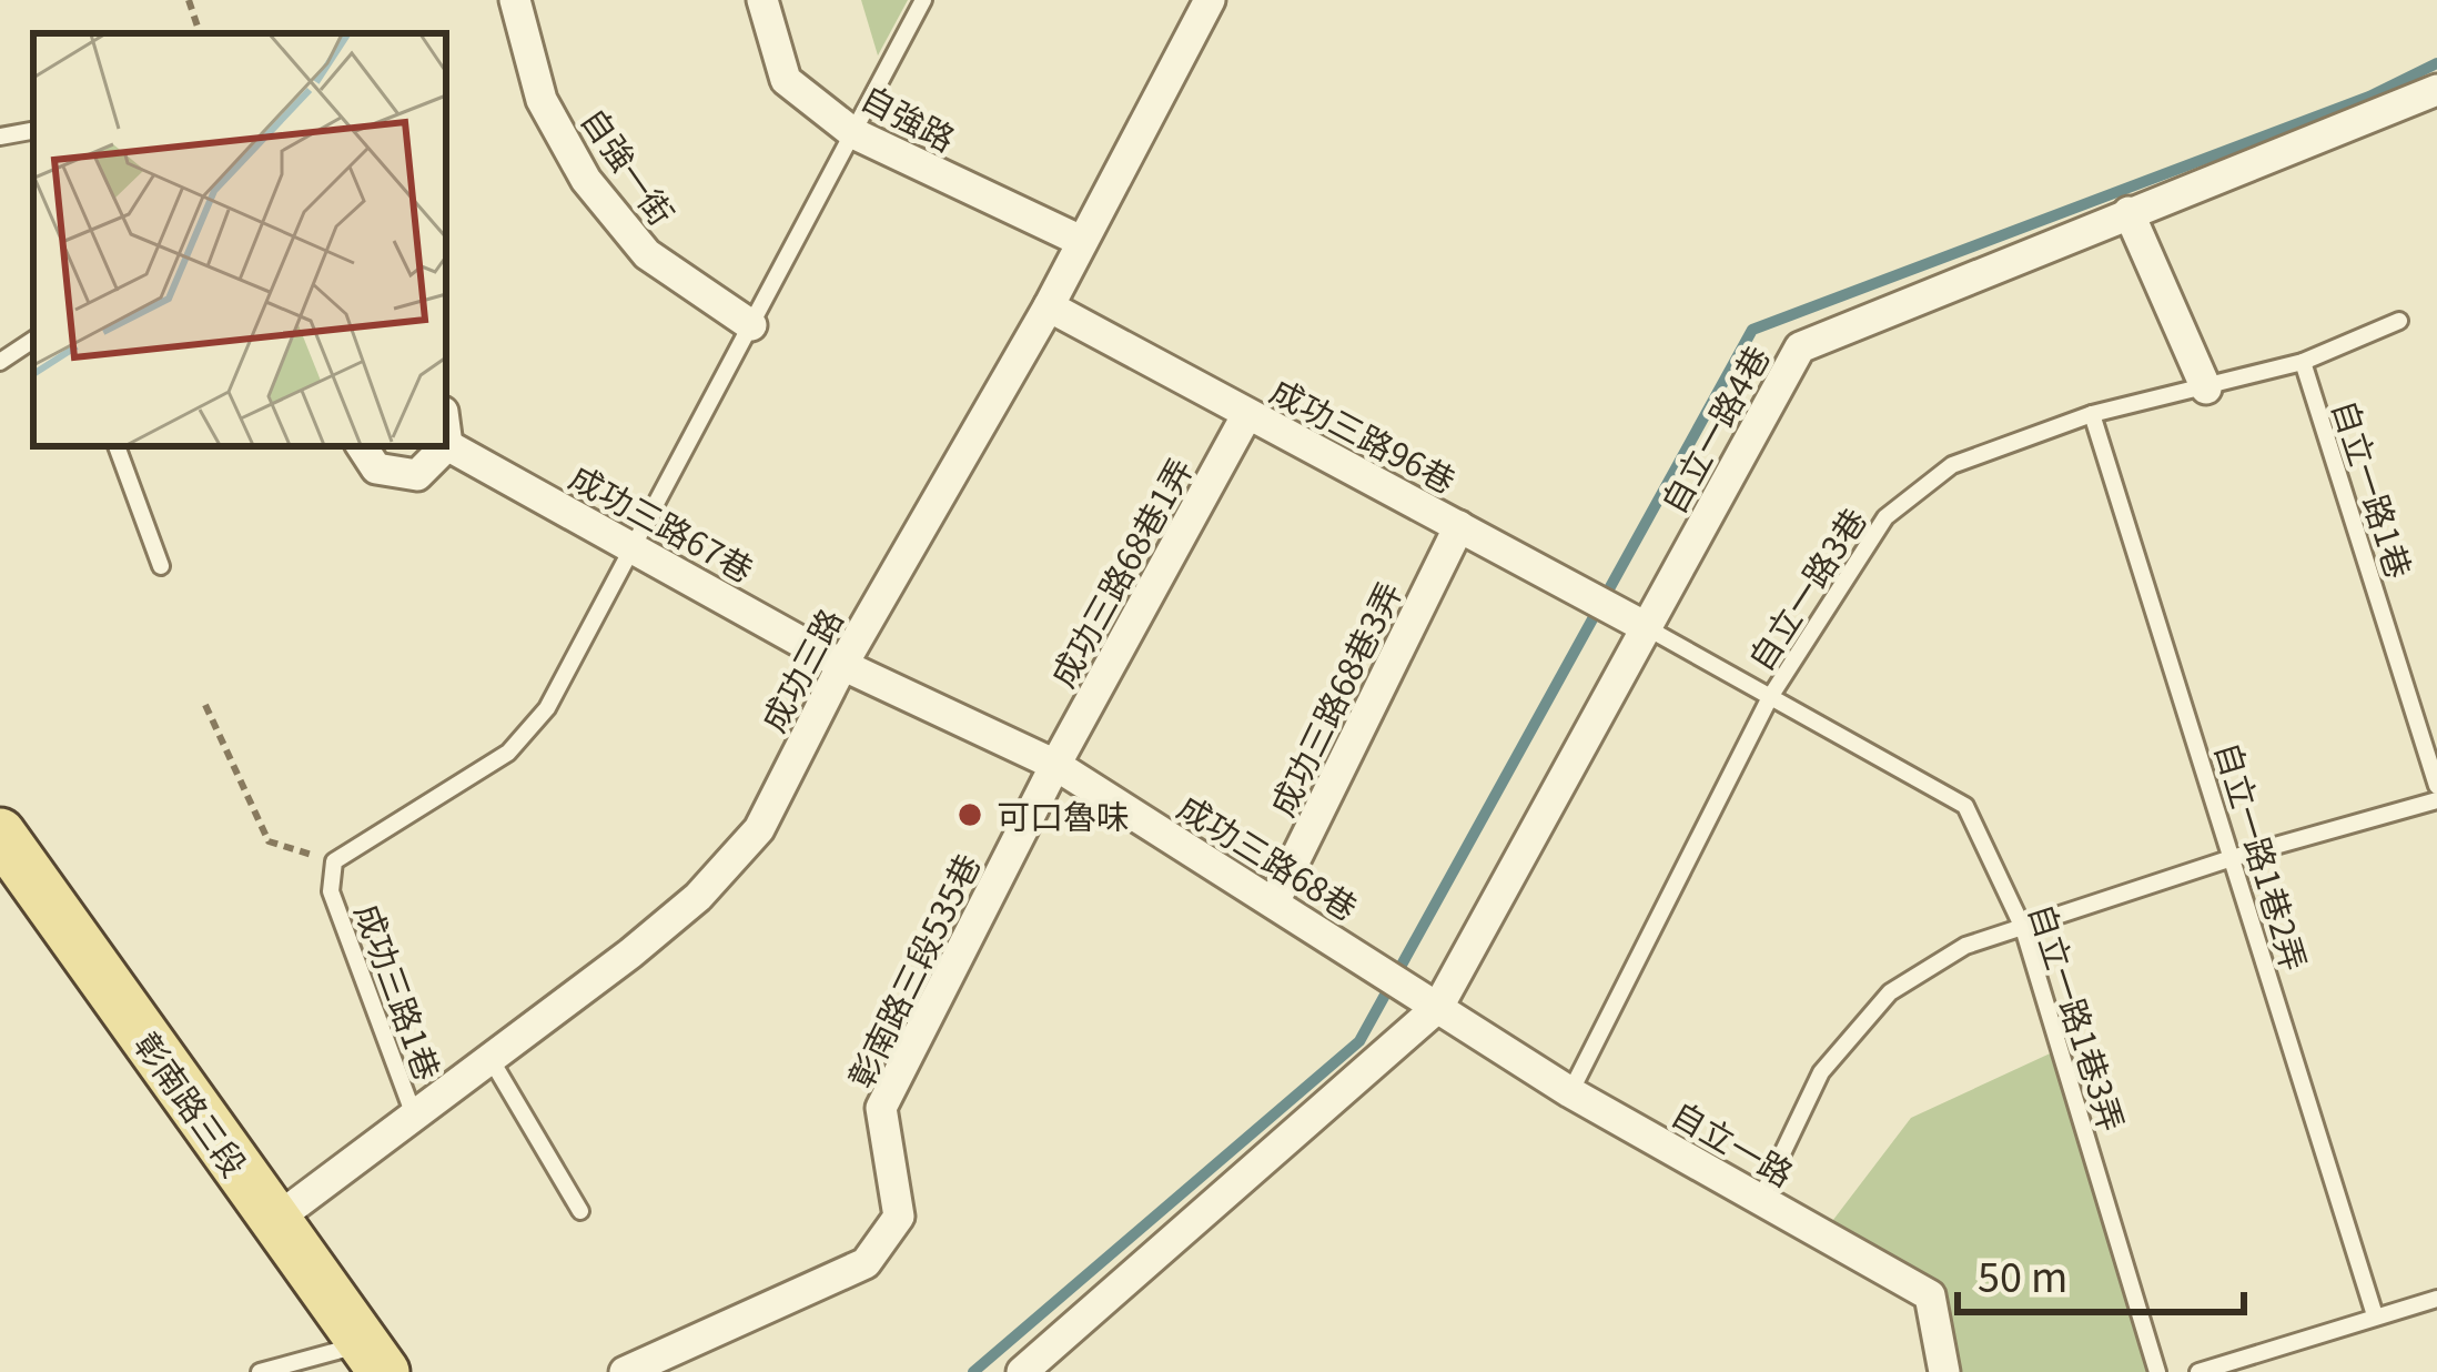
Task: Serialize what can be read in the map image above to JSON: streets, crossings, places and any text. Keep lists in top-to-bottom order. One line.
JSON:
{"streets":{"main road":["彰南路三段"],"street":["自強路","自強一街","自立一路4巷","成功三路96巷","成功三路67巷","成功三路68巷1弄","成功三路","成功三路68巷3弄","成功三路68巷","彰南路三段535巷","自立一路"],"lane":["自立一路1巷","自立一路3巷","自立一路1巷2弄","成功三路1巷","自立一路1巷3弄"]},"crossings":[["自強路","成功三路"],["自立一路4巷","成功三路96巷"],["自立一路4巷","成功三路68巷"],["自立一路4巷","自立一路1巷3弄"],["自立一路4巷","自立一路"],["成功三路96巷","成功三路68巷1弄"],["成功三路96巷","成功三路"],["成功三路96巷","成功三路68巷3弄"],["成功三路96巷","自立一路1巷3弄"],["自立一路1巷","自立一路3巷"],["成功三路67巷","成功三路"],["成功三路67巷","成功三路68巷"],["成功三路68巷1弄","成功三路68巷"],["成功三路68巷1弄","彰南路三段535巷"],["自立一路3巷","自立一路1巷2弄"],["自立一路3巷","自立一路1巷3弄"],["自立一路3巷","自立一路"],["成功三路","成功三路68巷"],["成功三路","成功三路1巷"],["成功三路","彰南路三段"],["成功三路68巷3弄","成功三路68巷"],["成功三路68巷","彰南路三段535巷"],["成功三路68巷","自立一路"]],"places":["可口魯味"],"scale_bar":"50 m"}
